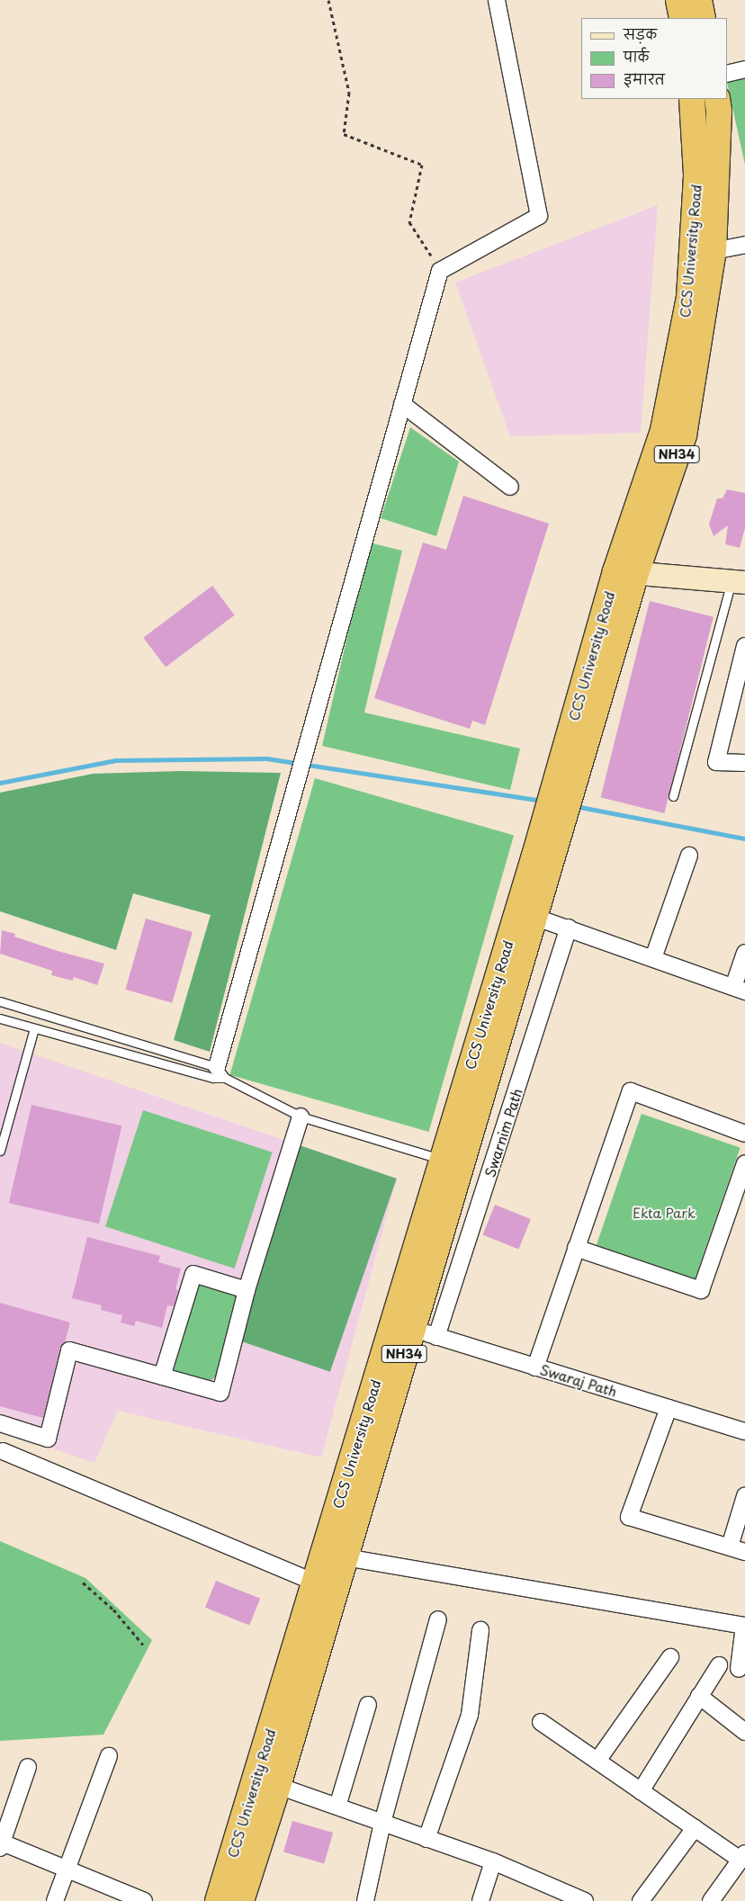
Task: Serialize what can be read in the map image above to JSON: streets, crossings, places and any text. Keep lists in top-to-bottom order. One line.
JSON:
{"streets":{"highway":["CCS University Road","NH34"],"street":["Swarnim Path","Swaraj Path"]},"crossings":[["CCS University Road","Swaraj Path"],["Swarnim Path","Swaraj Path"]],"parks":["Ekta Park"],"legend":["सड़क","पार्क","इमारत"]}
